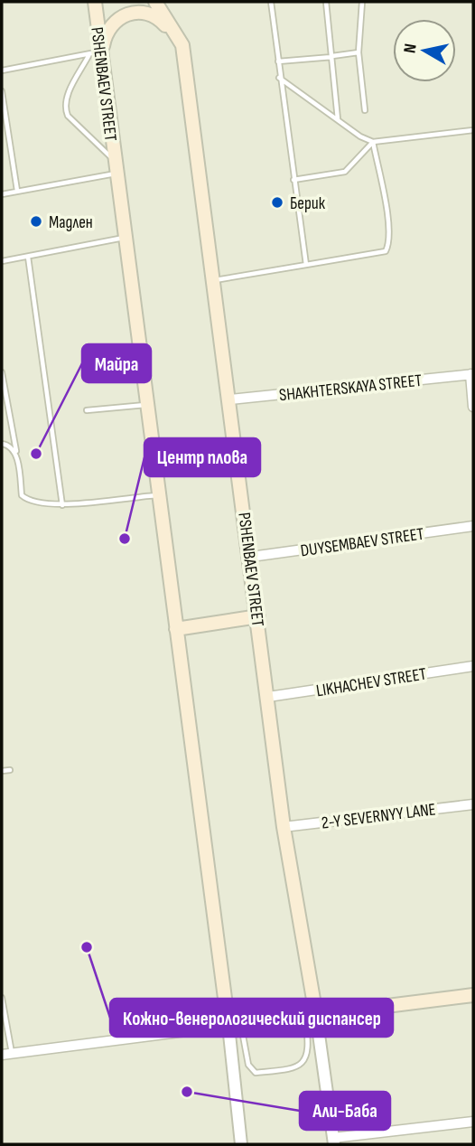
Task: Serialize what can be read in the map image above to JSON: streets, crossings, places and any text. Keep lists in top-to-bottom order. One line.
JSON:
{"streets":{"main road":["PSHENBAEV STREET"],"street":["SHAKHTERSKAYA STREET","DUYSEMBAEV STREET","LIKHACHEV STREET","2-Y SEVERNYY LANE"]},"crossings":[["PSHENBAEV STREET","SHAKHTERSKAYA STREET"],["PSHENBAEV STREET","DUYSEMBAEV STREET"],["PSHENBAEV STREET","LIKHACHEV STREET"],["PSHENBAEV STREET","2-Y SEVERNYY LANE"]],"places":["Берик","Мадлен","Майра","Центр плова","Кожно-венерологический диспансер","Али-Баба"],"north":"left"}
